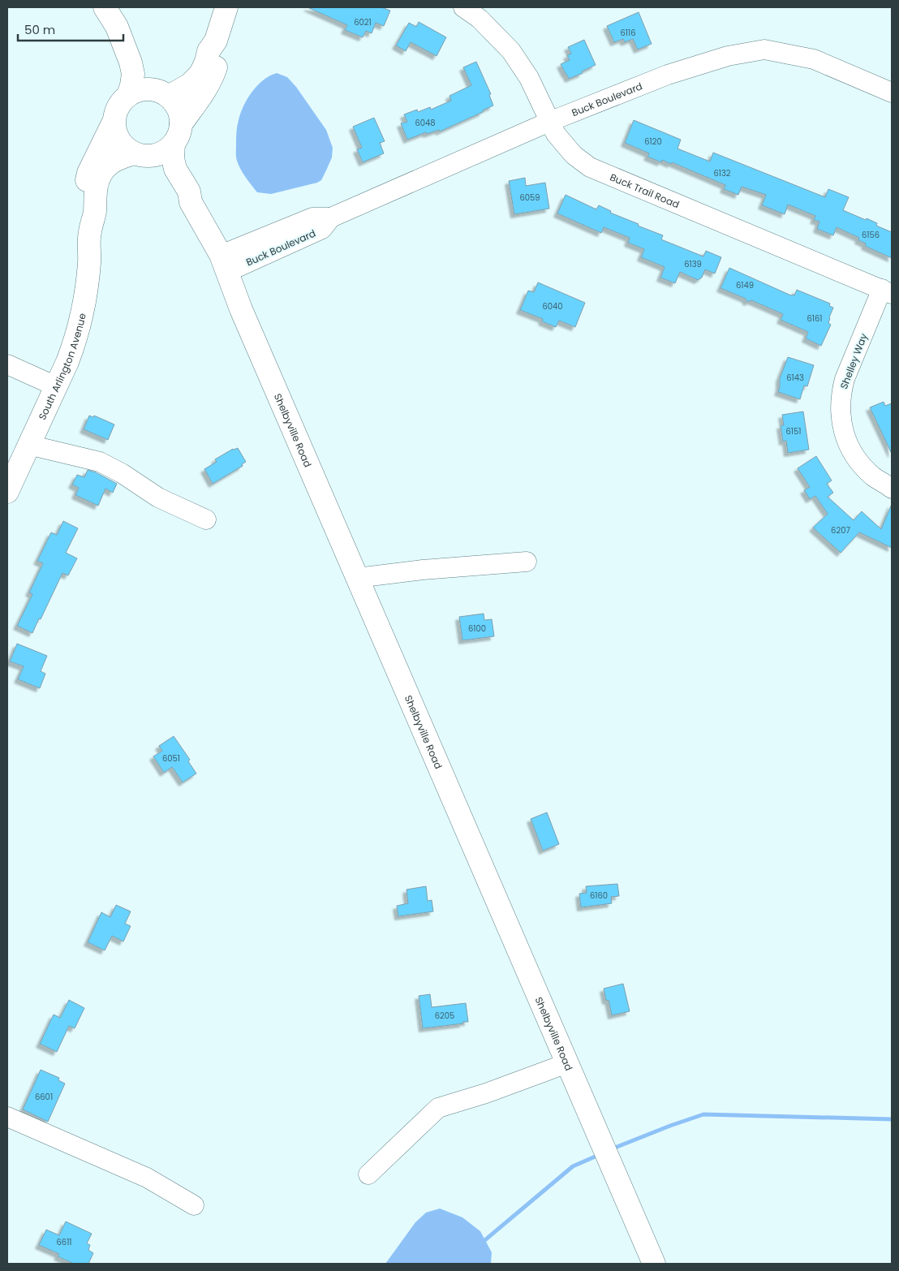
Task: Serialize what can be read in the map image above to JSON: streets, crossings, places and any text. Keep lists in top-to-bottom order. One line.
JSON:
{"streets":{"main road":["South Arlington Avenue","Shelbyville Road"],"street":["Buck Boulevard","Buck Trail Road","Shelley Way"]},"crossings":[["Buck Boulevard","Buck Trail Road"],["Buck Boulevard","Shelbyville Road"],["Buck Trail Road","Shelley Way"]],"house_numbers":["6021","6116","6048","6120","6132","6059","6156","6139","6149","6040","6161","6143","6151","6207","6100","6051","6160","6205","6601","6611"],"scale_bar":"50 m"}
